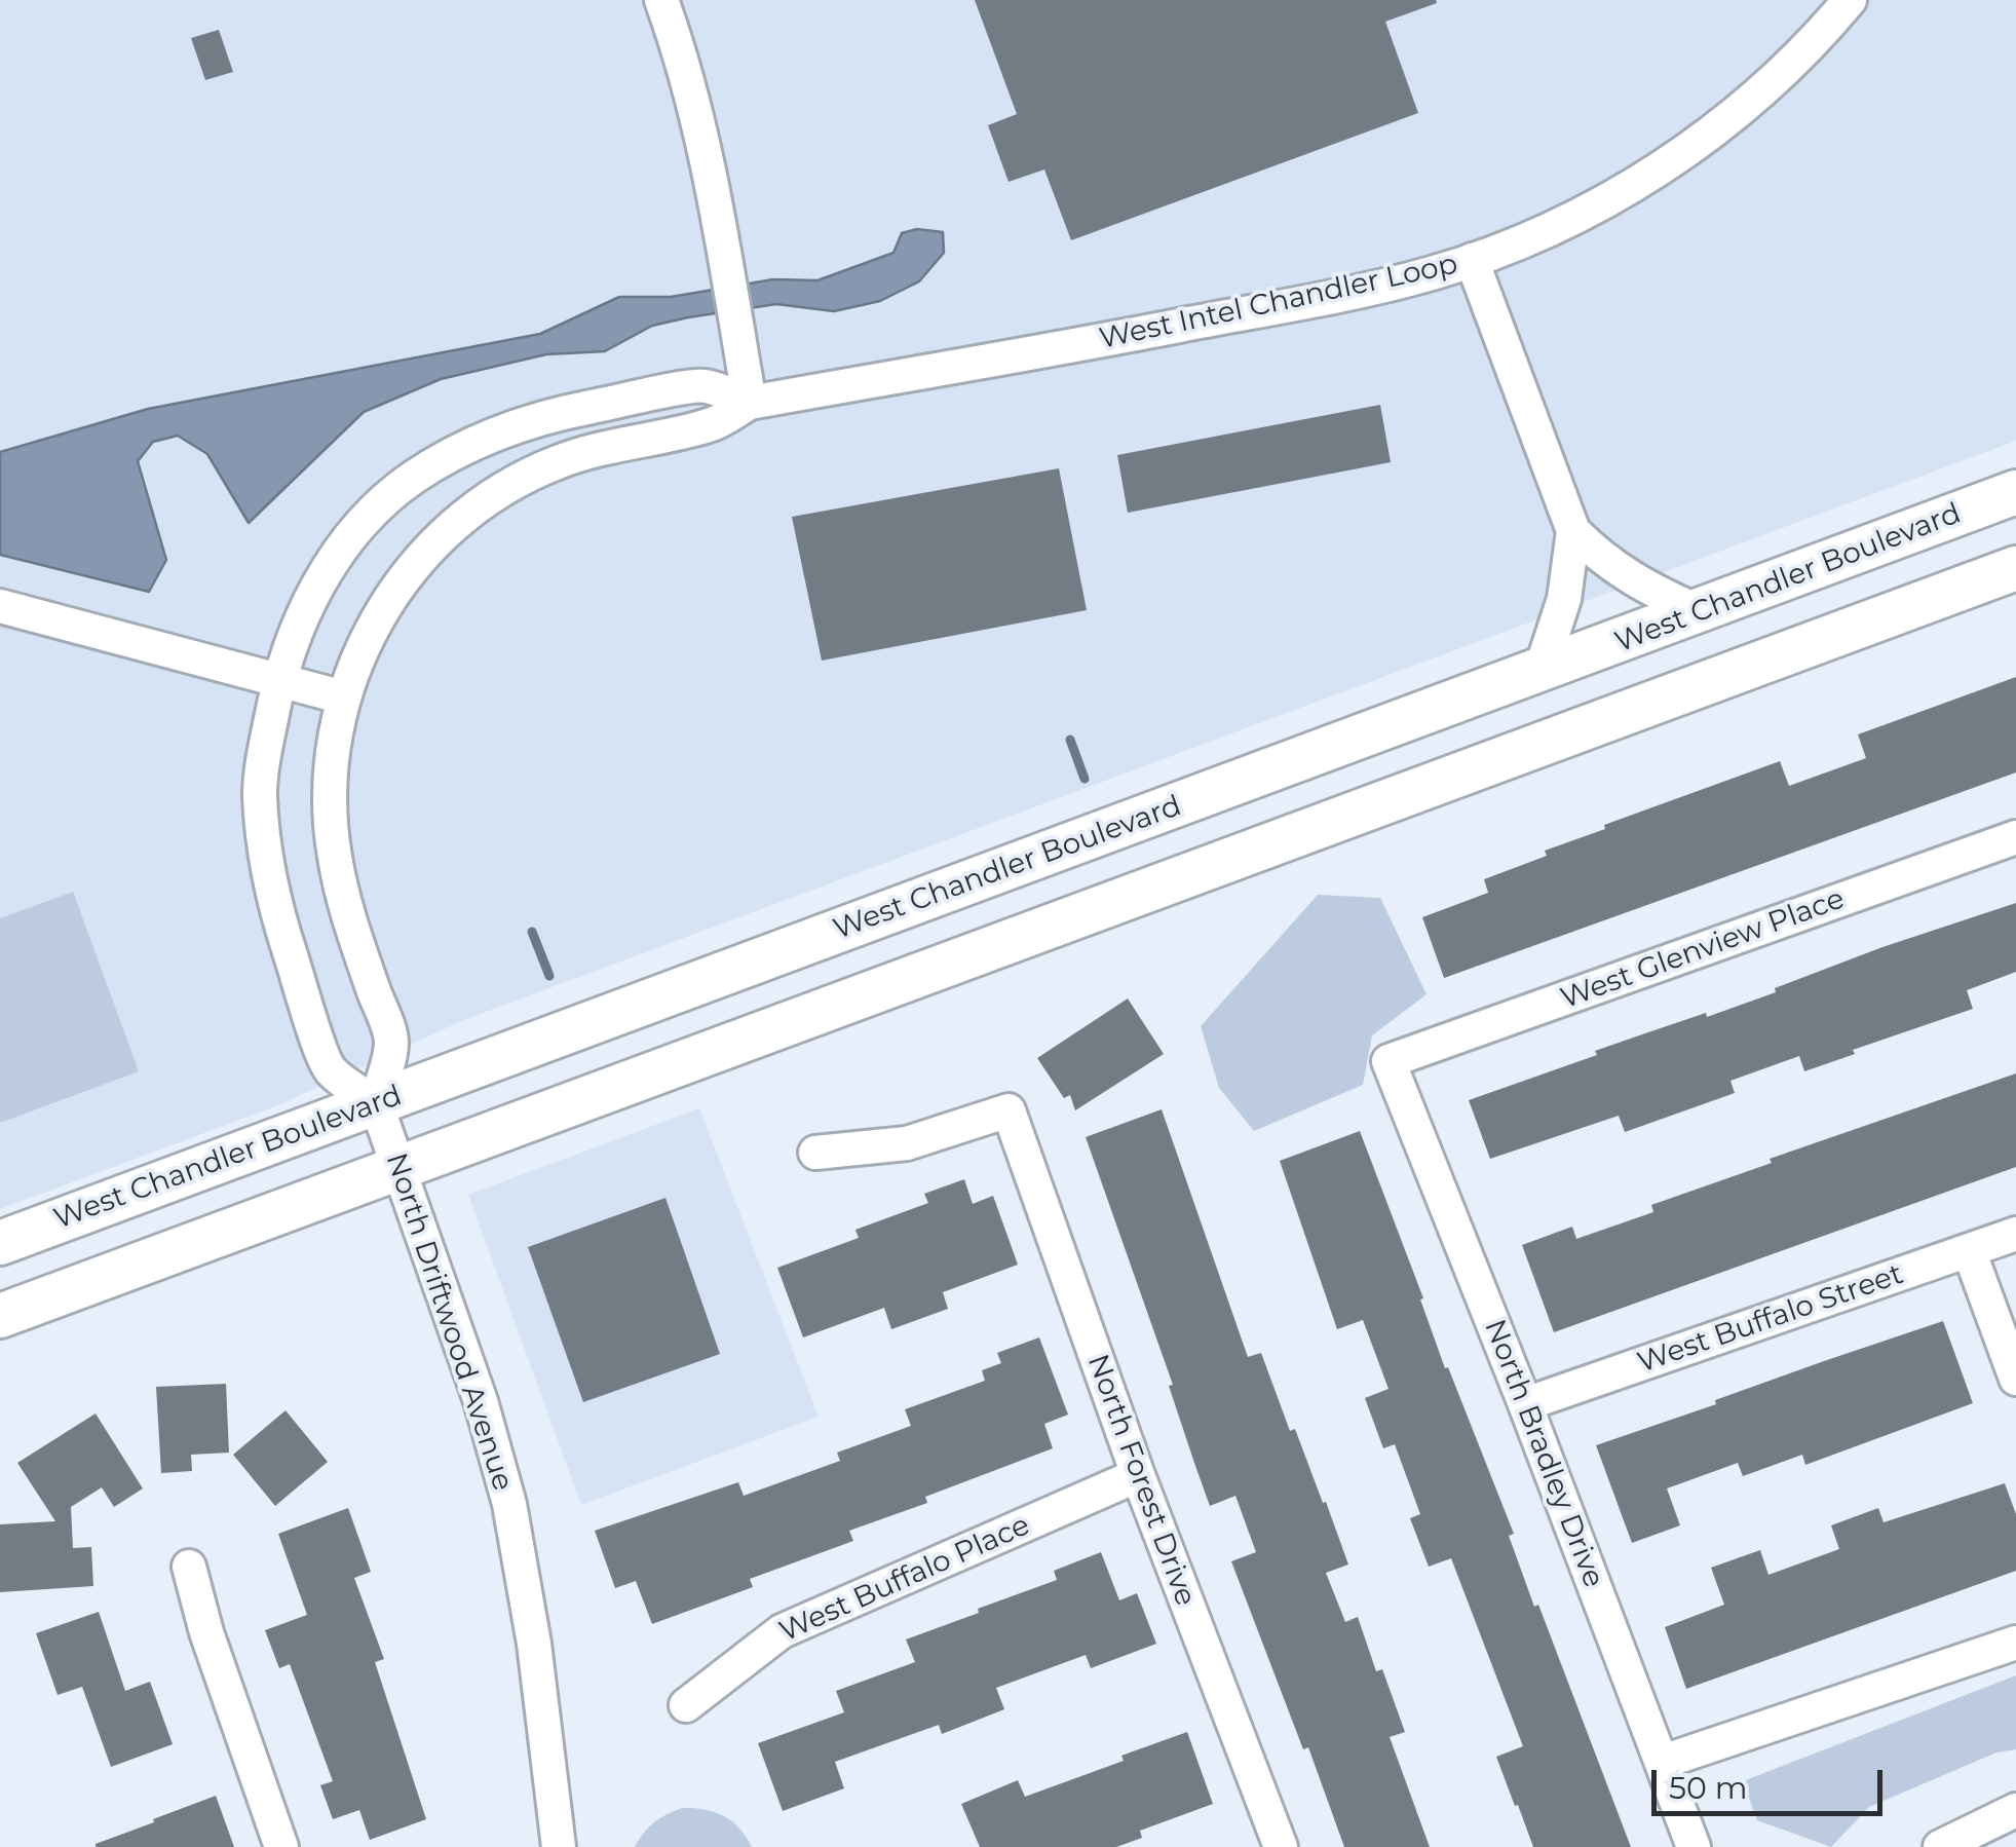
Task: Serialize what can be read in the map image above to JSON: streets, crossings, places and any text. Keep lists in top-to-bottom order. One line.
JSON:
{"streets":{"main road":["West Chandler Boulevard"],"street":["West Intel Chandler Loop","West Glenview Place","West Buffalo Street","North Driftwood Avenue","North Bradley Drive","North Forest Drive","West Buffalo Place"]},"crossings":[["West Intel Chandler Loop","West Chandler Boulevard"],["West Intel Chandler Loop","North Driftwood Avenue"],["West Chandler Boulevard","North Driftwood Avenue"],["West Glenview Place","North Bradley Drive"],["West Buffalo Street","North Bradley Drive"],["North Forest Drive","West Buffalo Place"]],"scale_bar":"50 m"}
